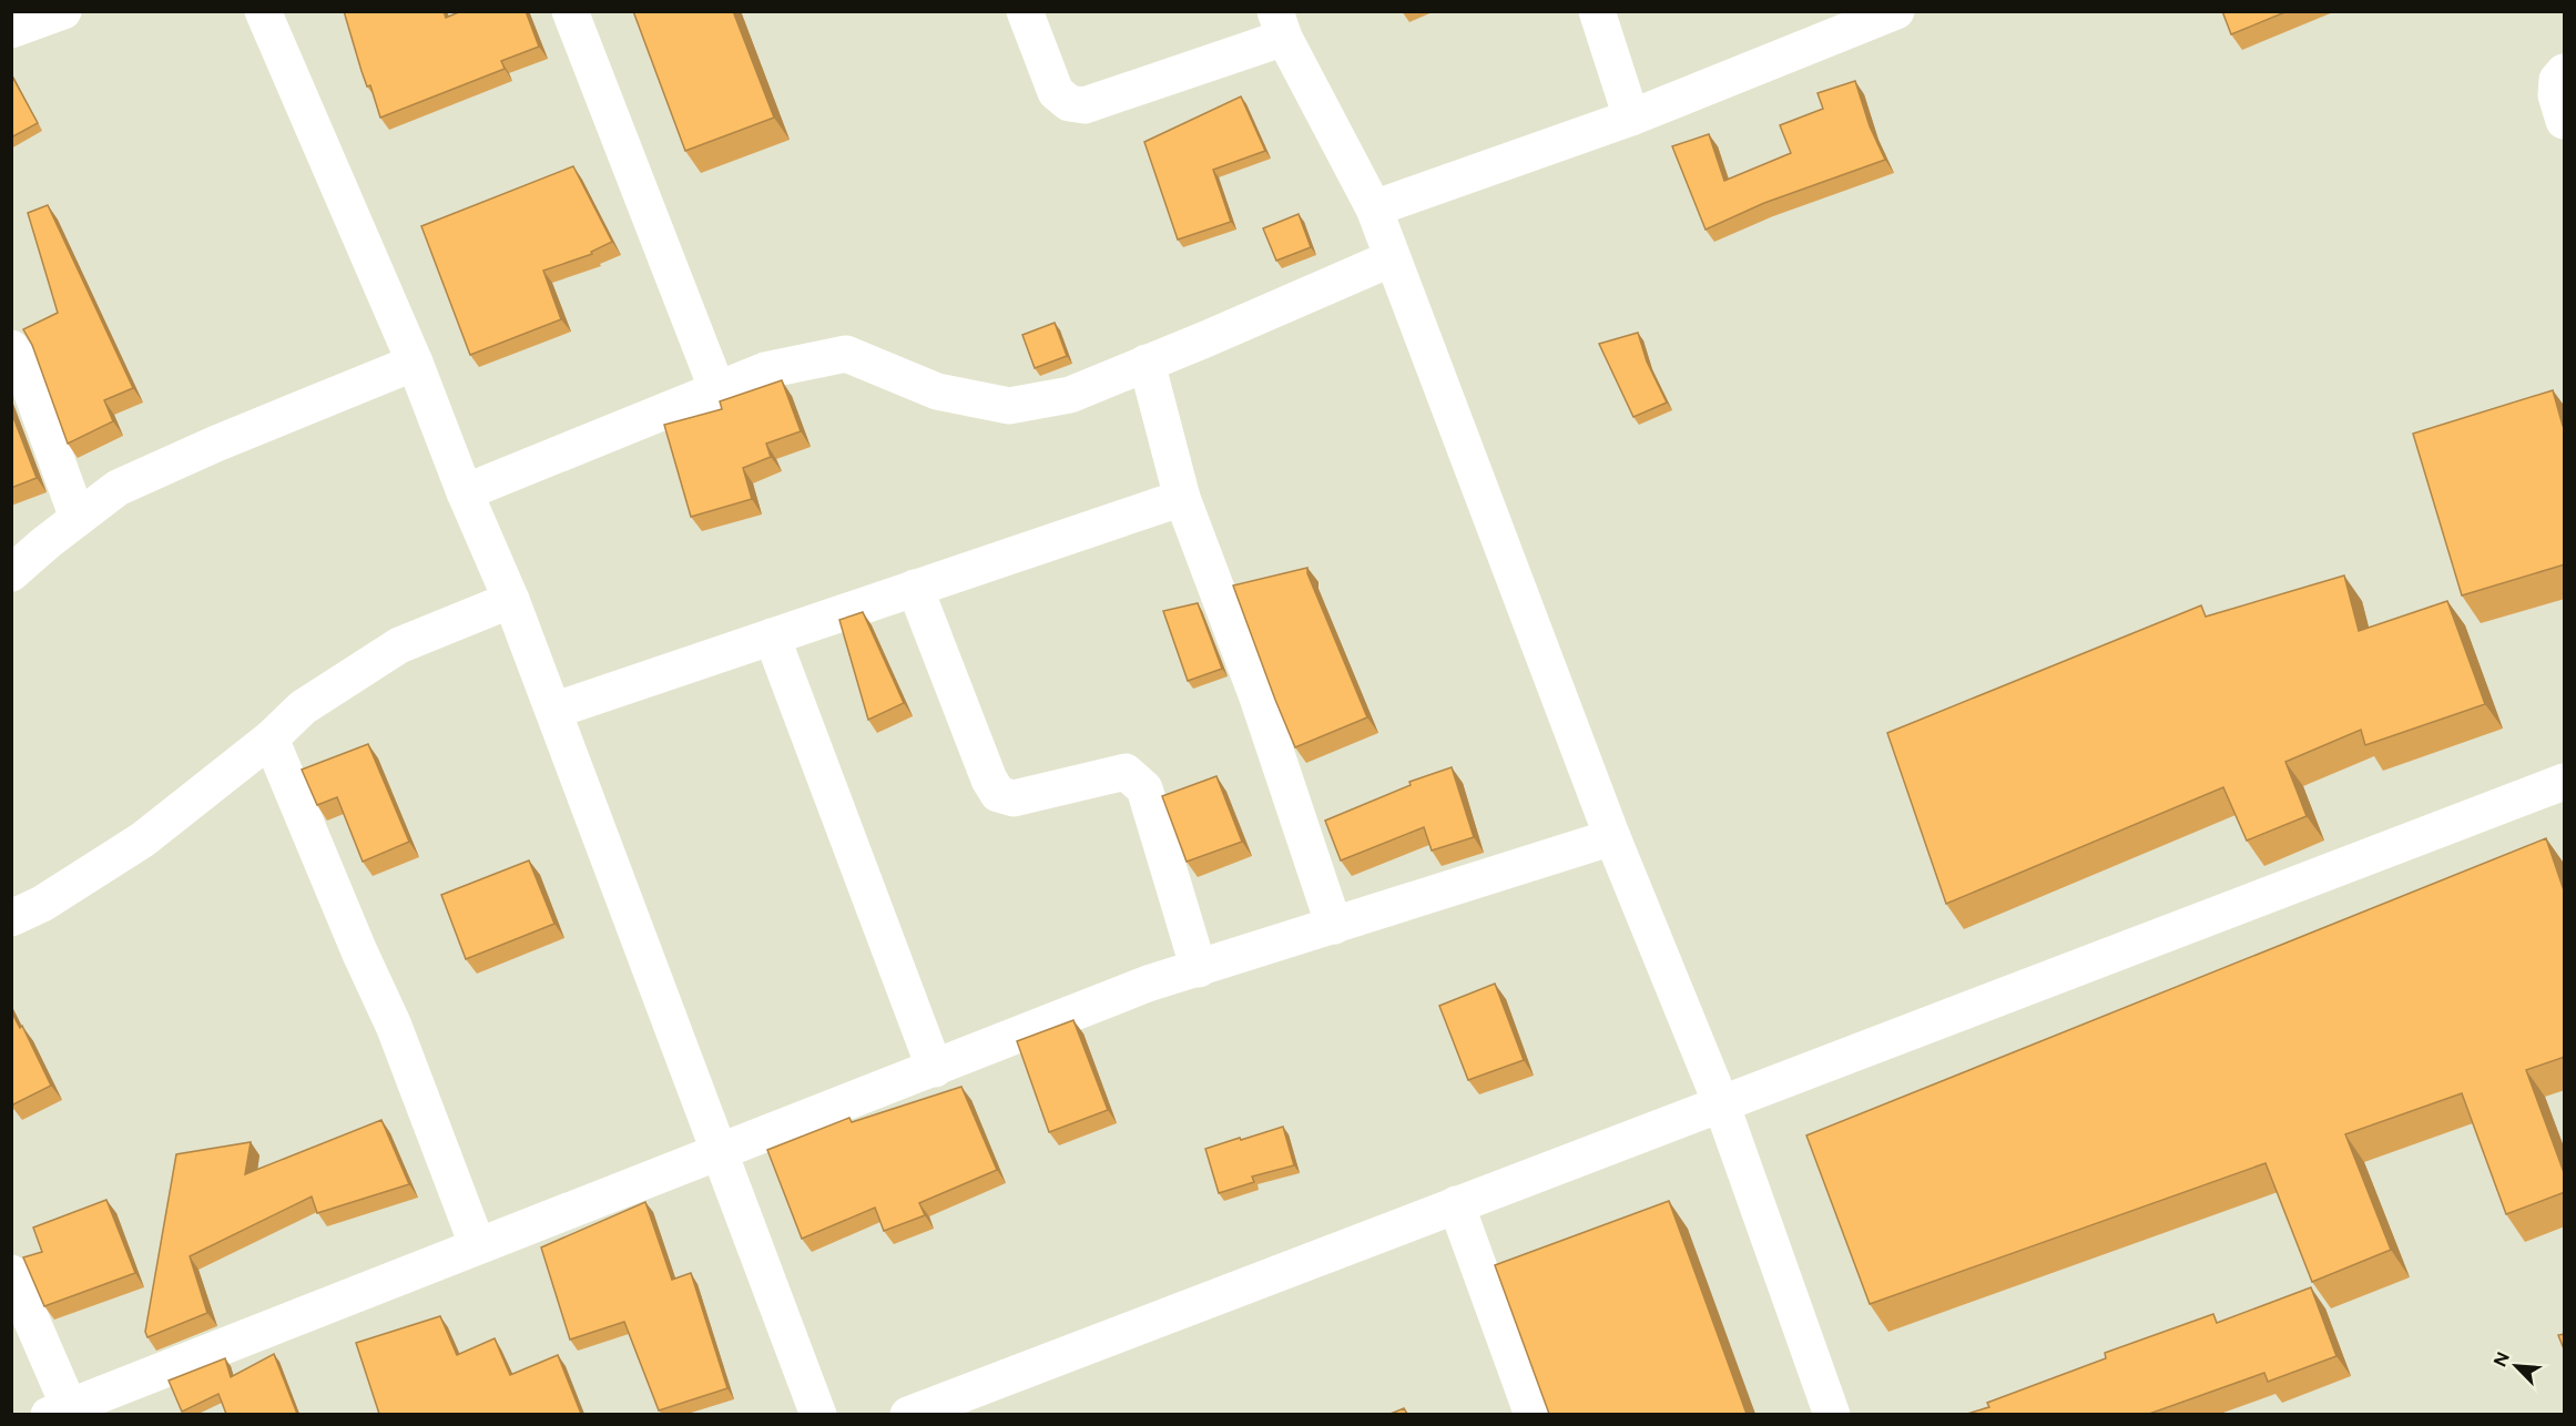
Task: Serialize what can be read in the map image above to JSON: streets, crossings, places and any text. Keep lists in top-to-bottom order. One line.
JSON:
{"north":"top left"}
